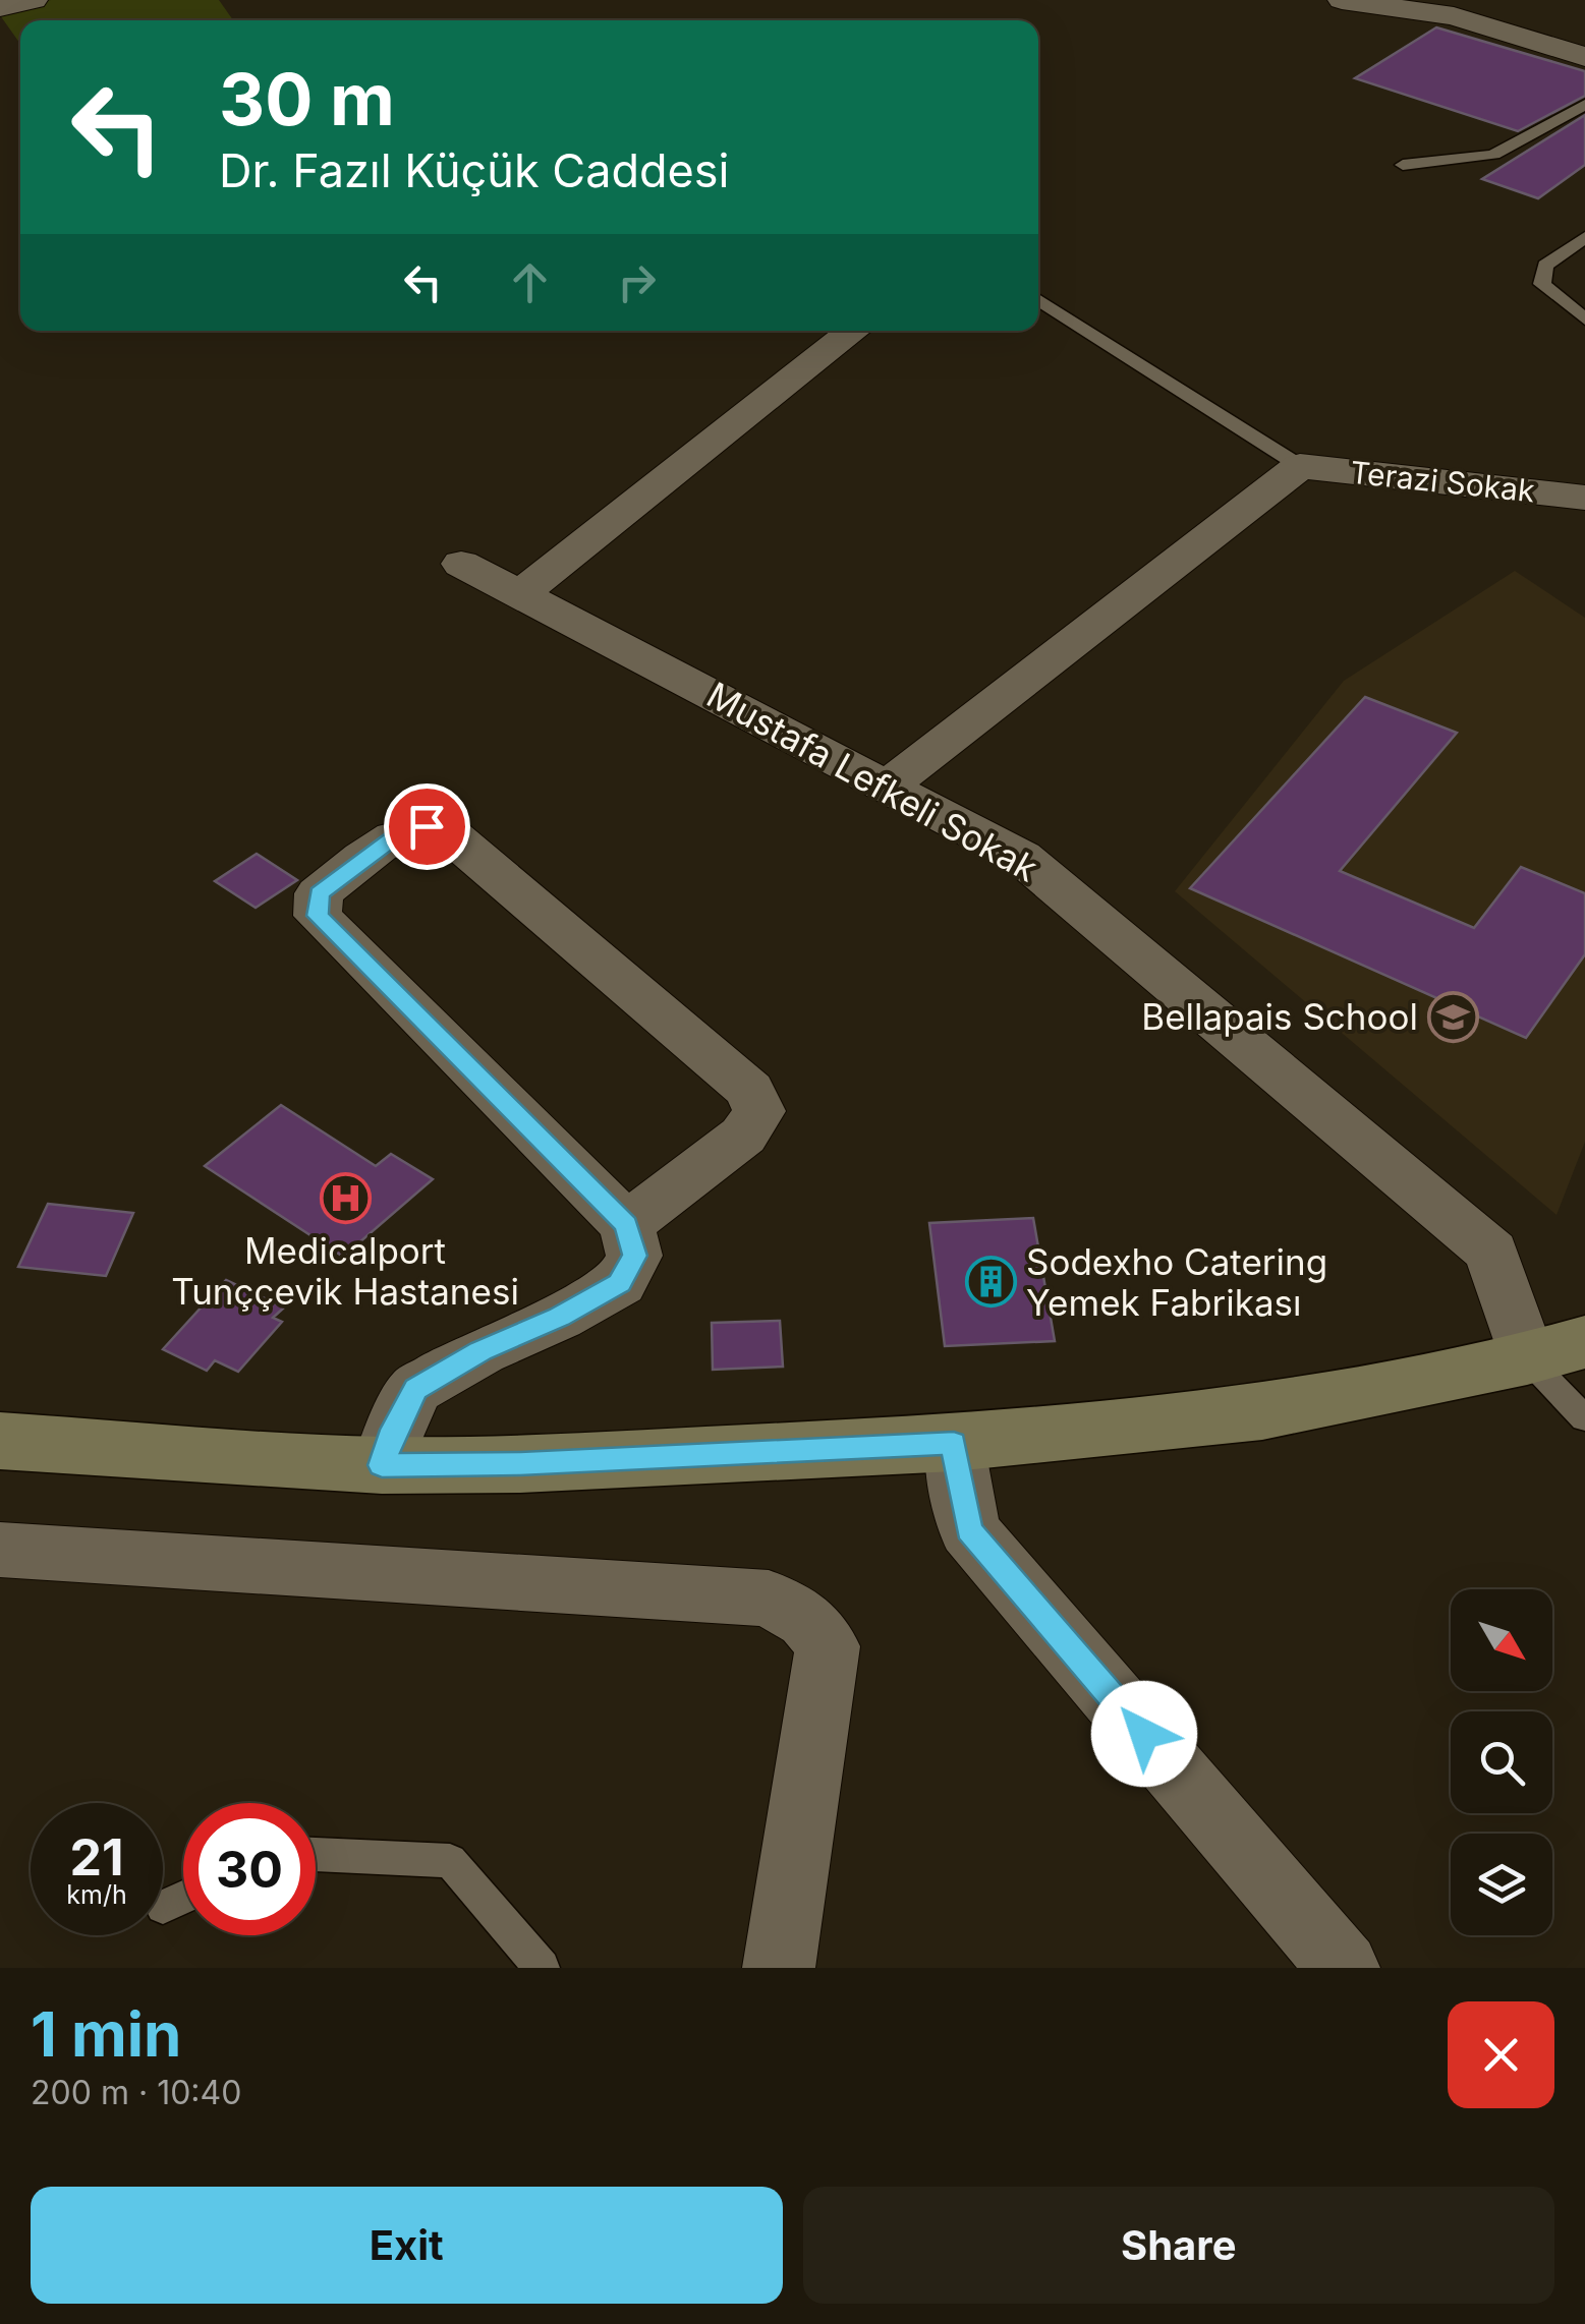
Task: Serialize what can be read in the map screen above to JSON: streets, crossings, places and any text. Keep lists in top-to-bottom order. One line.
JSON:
{"streets":{"street":["Terazi Sokak","Mustafa Lefkeli Sokak"]},"places":{"school or university":["Bellapais School"],"hospital":["Medicalport Tunççevik Hastanesi"],"building":["Sodexho Catering Yemek Fabrikası"]},"north":"bottom right","page":{"turn":["30 m","Dr. Fazıl Küçük Caddesi"],"speed":"21 km/h","limit":"30","heading":["1 min","200 m · 10:40"],"buttons":["Exit","Share"]}}
